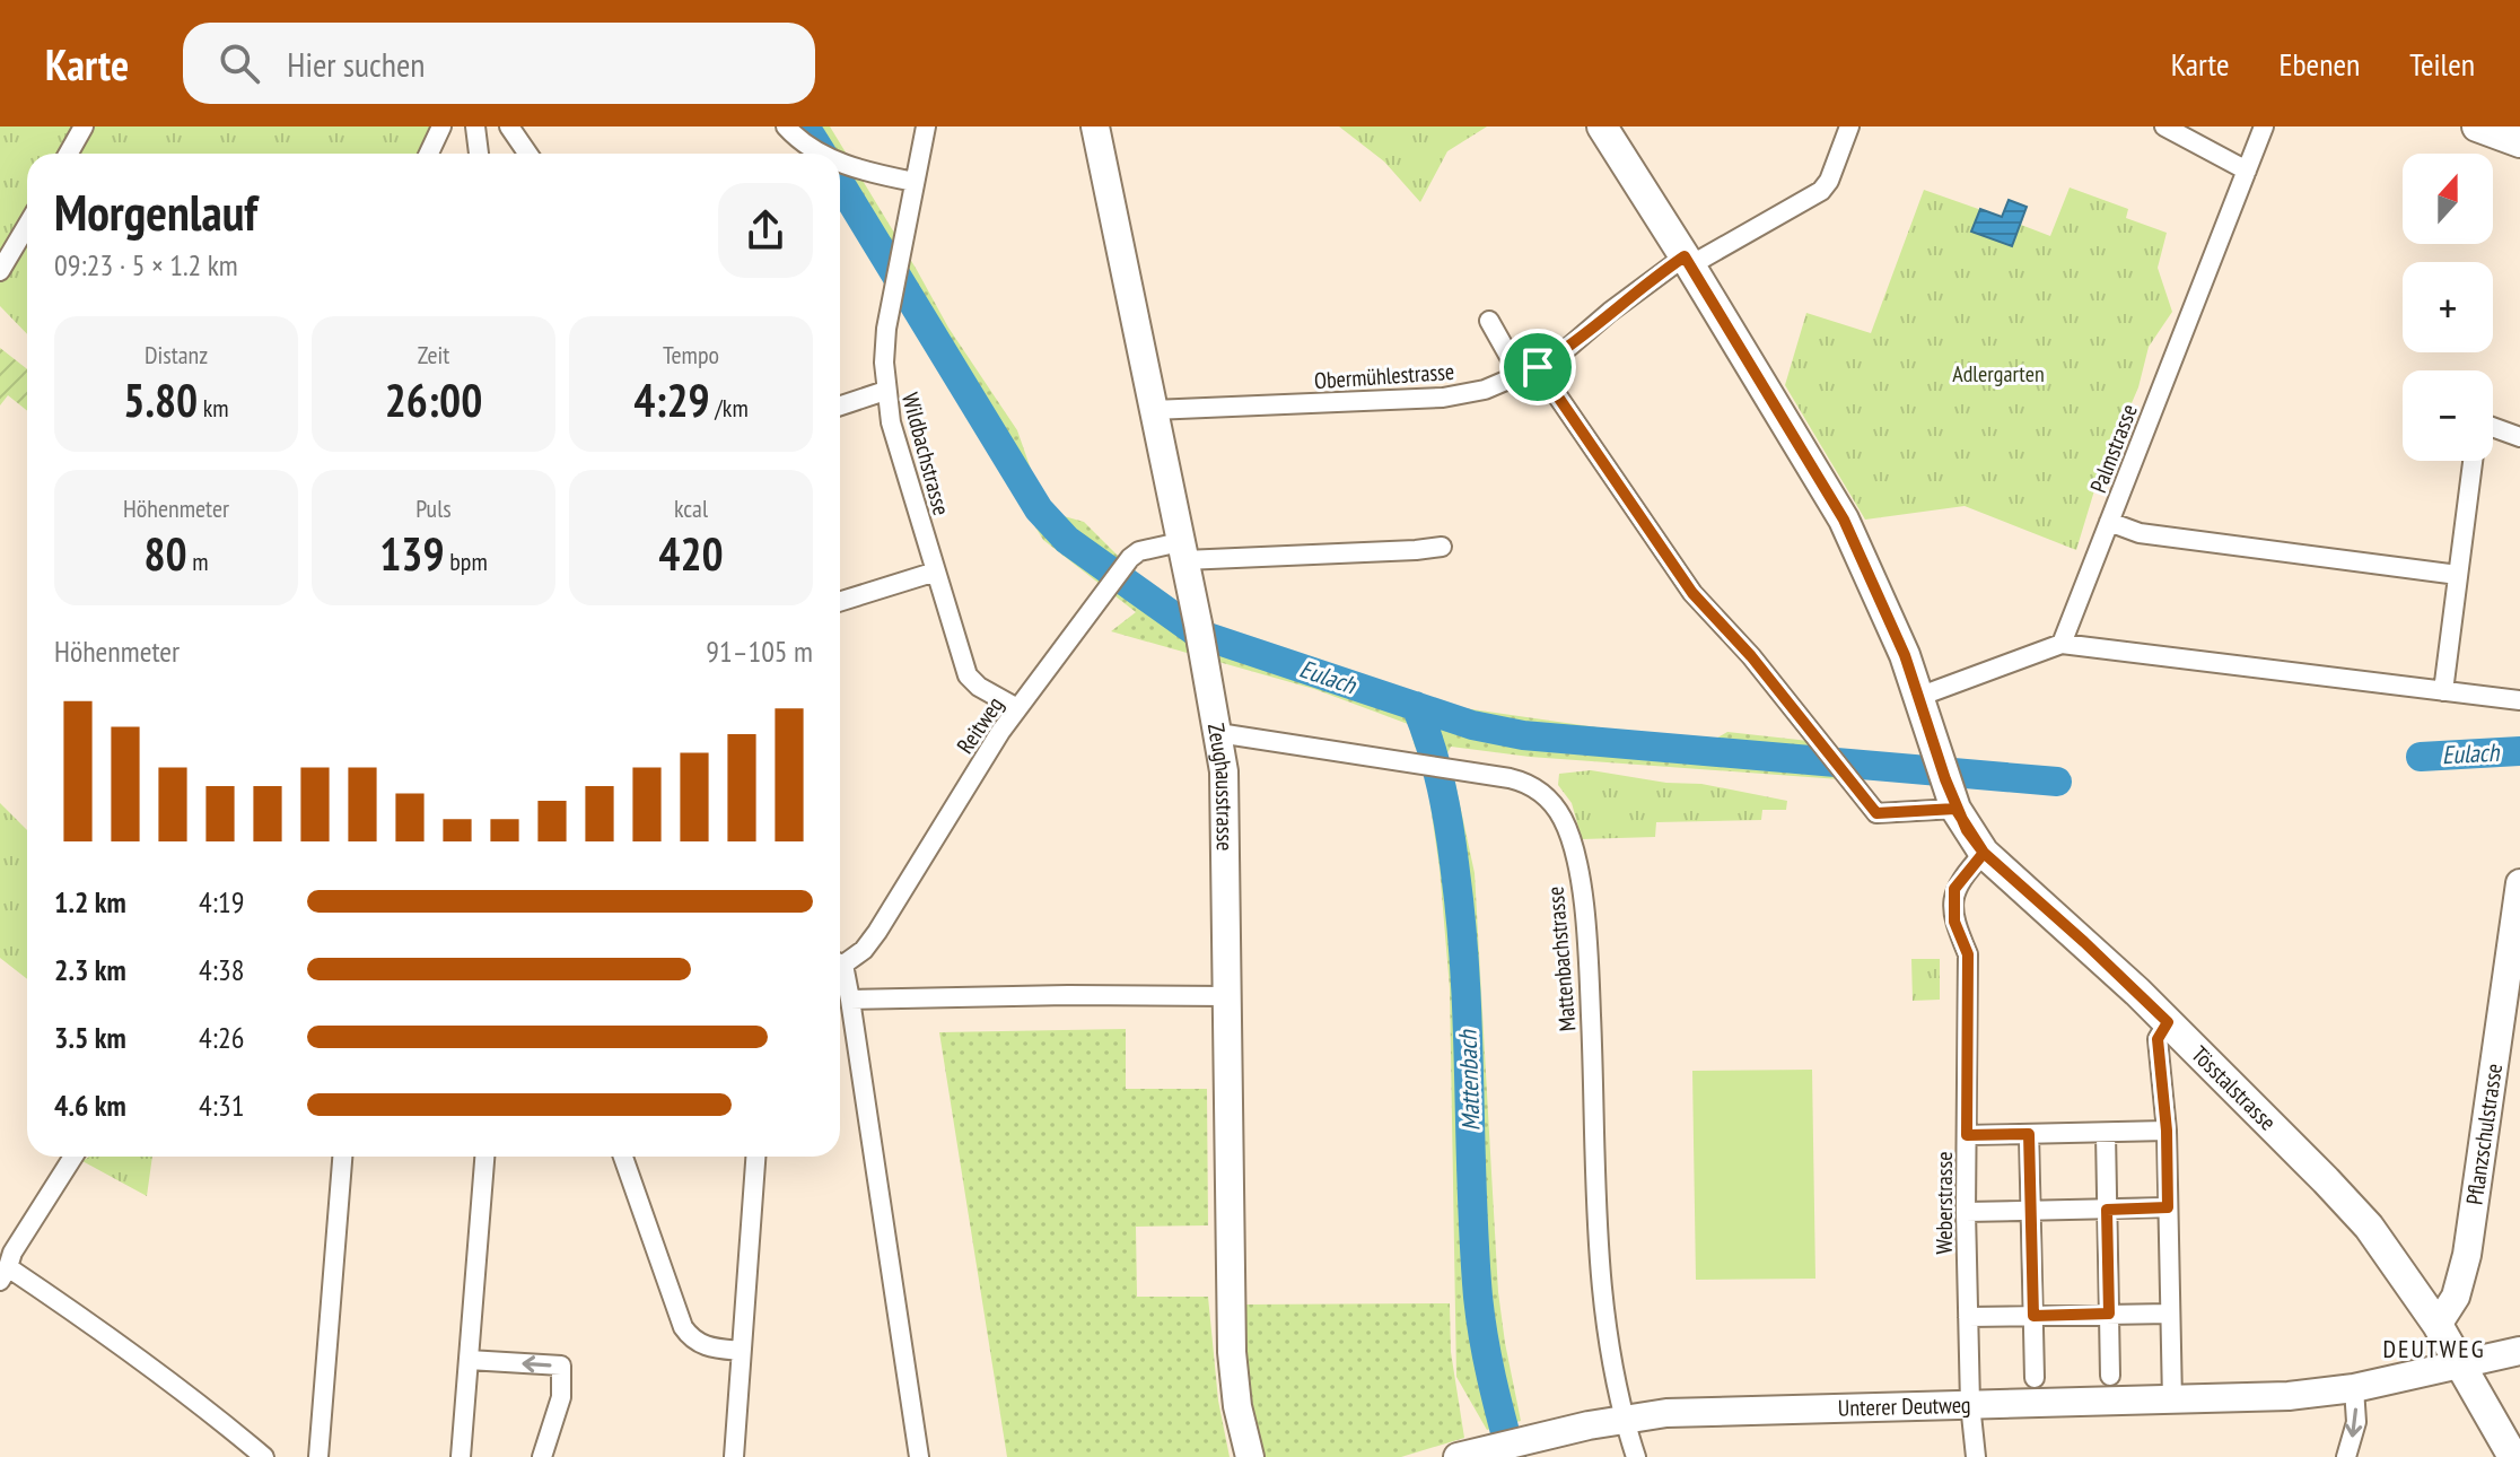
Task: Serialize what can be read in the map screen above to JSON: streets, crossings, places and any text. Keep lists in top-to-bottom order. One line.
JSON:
{"streets":{"main road":["Tösstalstrasse"],"street":["Obermühlestrasse","Palmstrasse","Wildbachstrasse","Reitweg","Zeughausstrasse","Mattenbachstrasse","Pflanzschulstrasse","Weberstrasse","Unterer Deutweg"]},"crossings":[["Obermühlestrasse","Zeughausstrasse"],["Obermühlestrasse","Tösstalstrasse"],["Wildbachstrasse","Reitweg"],["Reitweg","Zeughausstrasse"],["Zeughausstrasse","Mattenbachstrasse"],["Mattenbachstrasse","Unterer Deutweg"],["Tösstalstrasse","Pflanzschulstrasse"],["Tösstalstrasse","Weberstrasse"],["Tösstalstrasse","Unterer Deutweg"],["Weberstrasse","Unterer Deutweg"]],"districts":["DEUTWEG"],"water":["Eulach","Mattenbach"],"parks":["Adlergarten"],"north":"top","page":{"header":"Karte","search":"Hier suchen","nav":["Karte","Ebenen","Teilen"],"map_buttons":["+","−"],"heading":["Morgenlauf","09:23 · 5 × 1.2 km"],"stats":[["Distanz","5.80 km"],["Zeit","26:00"],["Tempo","4:29 /km"],["Höhenmeter","80 m"],["Puls","139 bpm"],["kcal","420"]],"chart":["Höhenmeter","91–105 m"],"list":[{"name":"1.2 km","note":"4:19"},{"name":"2.3 km","note":"4:38"},{"name":"3.5 km","note":"4:26"},{"name":"4.6 km","note":"4:31"}]}}
